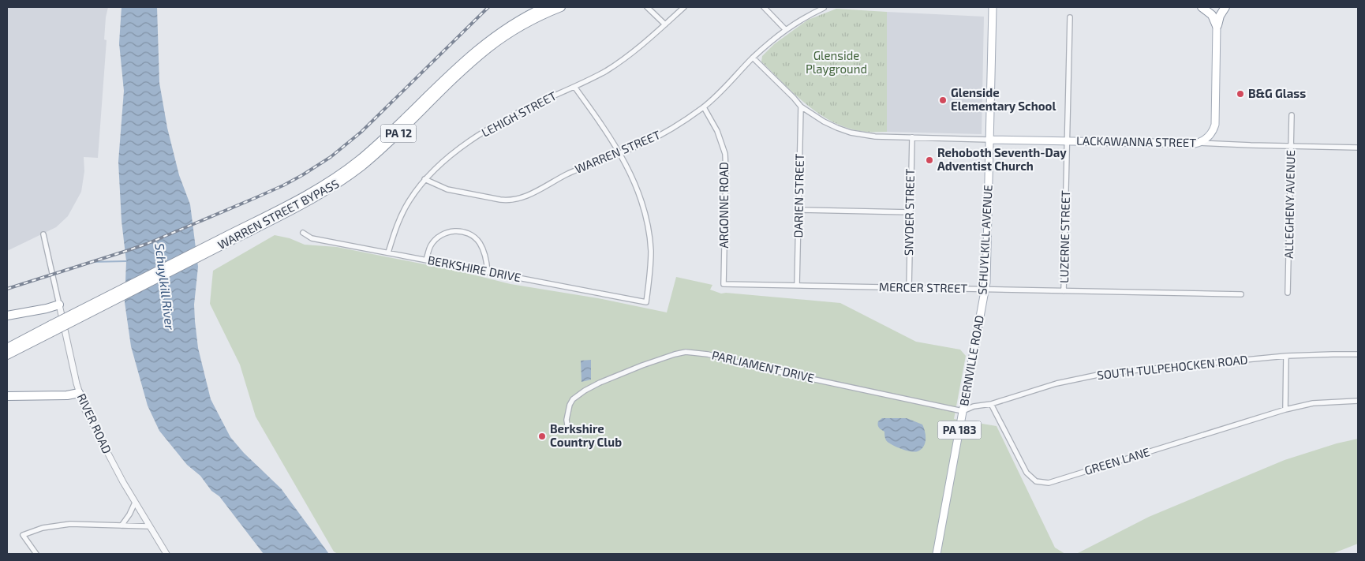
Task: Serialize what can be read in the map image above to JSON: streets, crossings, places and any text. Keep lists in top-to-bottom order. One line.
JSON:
{"streets":{"highway":["PA 12","WARREN STREET BYPASS"],"main road":["LACKAWANNA STREET","SCHUYLKILL AVENUE","BERNVILLE ROAD","PA 183"],"street":["LEHIGH STREET","WARREN STREET","DARIEN STREET","ALLEGHENY AVENUE","ARGONNE ROAD","SNYDER STREET","LUZERNE STREET","BERKSHIRE DRIVE","MERCER STREET","PARLIAMENT DRIVE","SOUTH TULPEHOCKEN ROAD","RIVER ROAD","GREEN LANE"]},"crossings":[["LEHIGH STREET","WARREN STREET"],["LEHIGH STREET","BERKSHIRE DRIVE"],["LACKAWANNA STREET","WARREN STREET"],["LACKAWANNA STREET","DARIEN STREET"],["LACKAWANNA STREET","ALLEGHENY AVENUE"],["LACKAWANNA STREET","SNYDER STREET"],["LACKAWANNA STREET","LUZERNE STREET"],["LACKAWANNA STREET","SCHUYLKILL AVENUE"],["WARREN STREET","ARGONNE ROAD"],["WARREN STREET","BERKSHIRE DRIVE"],["DARIEN STREET","MERCER STREET"],["ARGONNE ROAD","MERCER STREET"],["SNYDER STREET","MERCER STREET"],["LUZERNE STREET","MERCER STREET"],["SCHUYLKILL AVENUE","MERCER STREET"],["SCHUYLKILL AVENUE","BERNVILLE ROAD"],["BERNVILLE ROAD","PARLIAMENT DRIVE"],["PARLIAMENT DRIVE","SOUTH TULPEHOCKEN ROAD"],["PARLIAMENT DRIVE","GREEN LANE"],["SOUTH TULPEHOCKEN ROAD","GREEN LANE"]],"water":["Schuylkill River"],"parks":["Glenside Playground"],"places":["B&G Glass","Glenside Elementary School","Rehoboth Seventh-Day Adventist Church","Berkshire Country Club"]}
